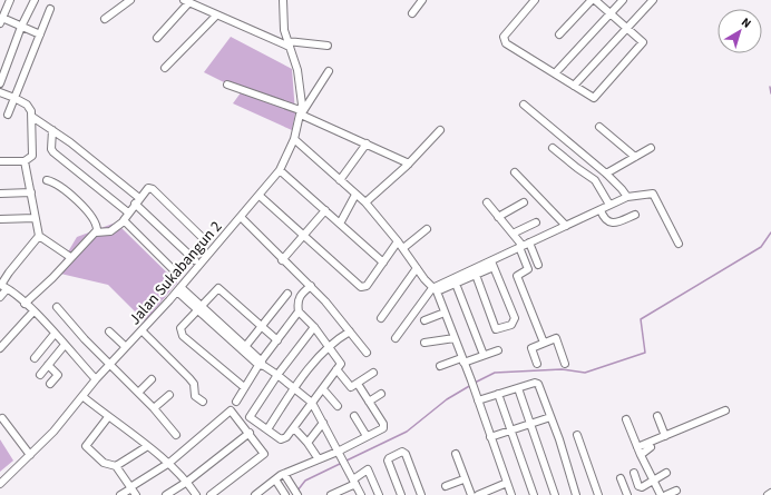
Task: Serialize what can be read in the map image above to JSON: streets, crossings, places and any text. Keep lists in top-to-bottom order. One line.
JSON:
{"streets":{"street":["Jalan Sukabangun 2"]},"north":"top right"}
